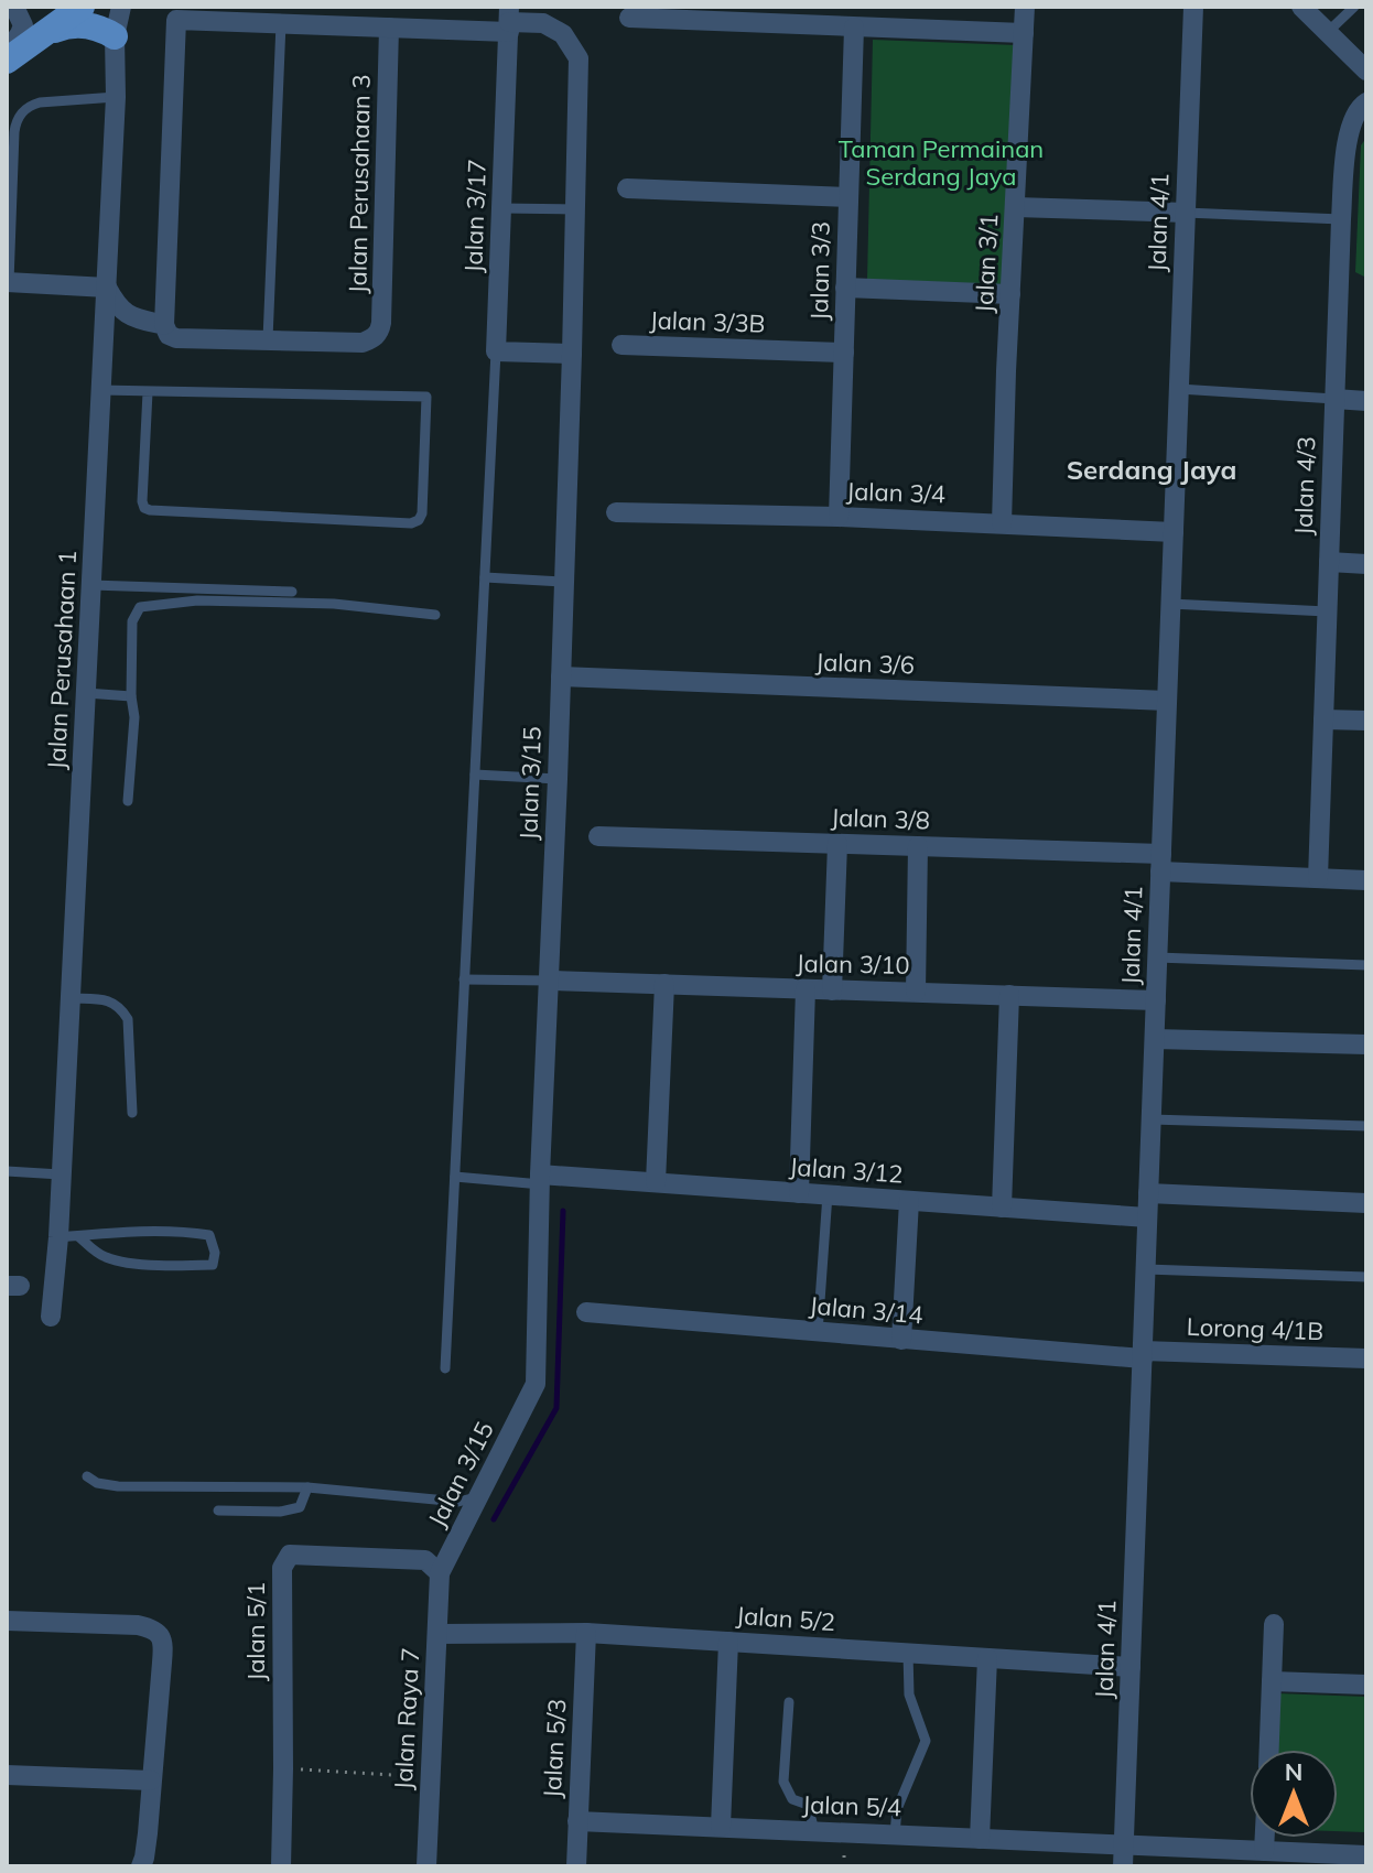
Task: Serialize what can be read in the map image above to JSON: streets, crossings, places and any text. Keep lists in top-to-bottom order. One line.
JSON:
{"streets":{"street":["Jalan Perusahaan 3","Jalan 3/17","Jalan 4/1","Jalan 3/1","Jalan 3/3","Jalan 3/3B","Jalan 4/3","Jalan 3/4","Jalan Perusahaan 1","Jalan 3/6","Jalan 3/15","Jalan 3/8","Jalan 3/10","Jalan 3/12","Jalan 3/14","Lorong 4/1B","Jalan 5/2","Jalan 5/1","Jalan Raya 7","Jalan 5/3","Jalan 5/4"]},"crossings":[["Jalan Perusahaan 3","Jalan 3/15"],["Jalan 3/17","Jalan 3/15"],["Jalan 4/1","Jalan 3/4"],["Jalan 4/1","Jalan 3/6"],["Jalan 4/1","Jalan 3/8"],["Jalan 4/1","Jalan 3/10"],["Jalan 4/1","Jalan 3/12"],["Jalan 4/1","Jalan 3/14"],["Jalan 4/1","Lorong 4/1B"],["Jalan 4/1","Jalan 5/2"],["Jalan 4/1","Jalan 5/4"],["Jalan 3/1","Jalan 3/4"],["Jalan 3/3","Jalan 3/3B"],["Jalan 3/3","Jalan 3/4"],["Jalan 4/3","Jalan 3/8"],["Jalan 3/6","Jalan 3/15"],["Jalan 3/15","Jalan 3/10"],["Jalan 3/15","Jalan 3/12"],["Jalan 3/15","Jalan 5/1"],["Jalan 3/15","Jalan Raya 7"],["Jalan 3/14","Lorong 4/1B"],["Jalan 5/2","Jalan Raya 7"],["Jalan 5/2","Jalan 5/3"],["Jalan 5/1","Jalan Raya 7"],["Jalan 5/3","Jalan 5/4"]],"districts":["Serdang Jaya"],"parks":["Taman Permainan Serdang Jaya"],"north":"top"}
